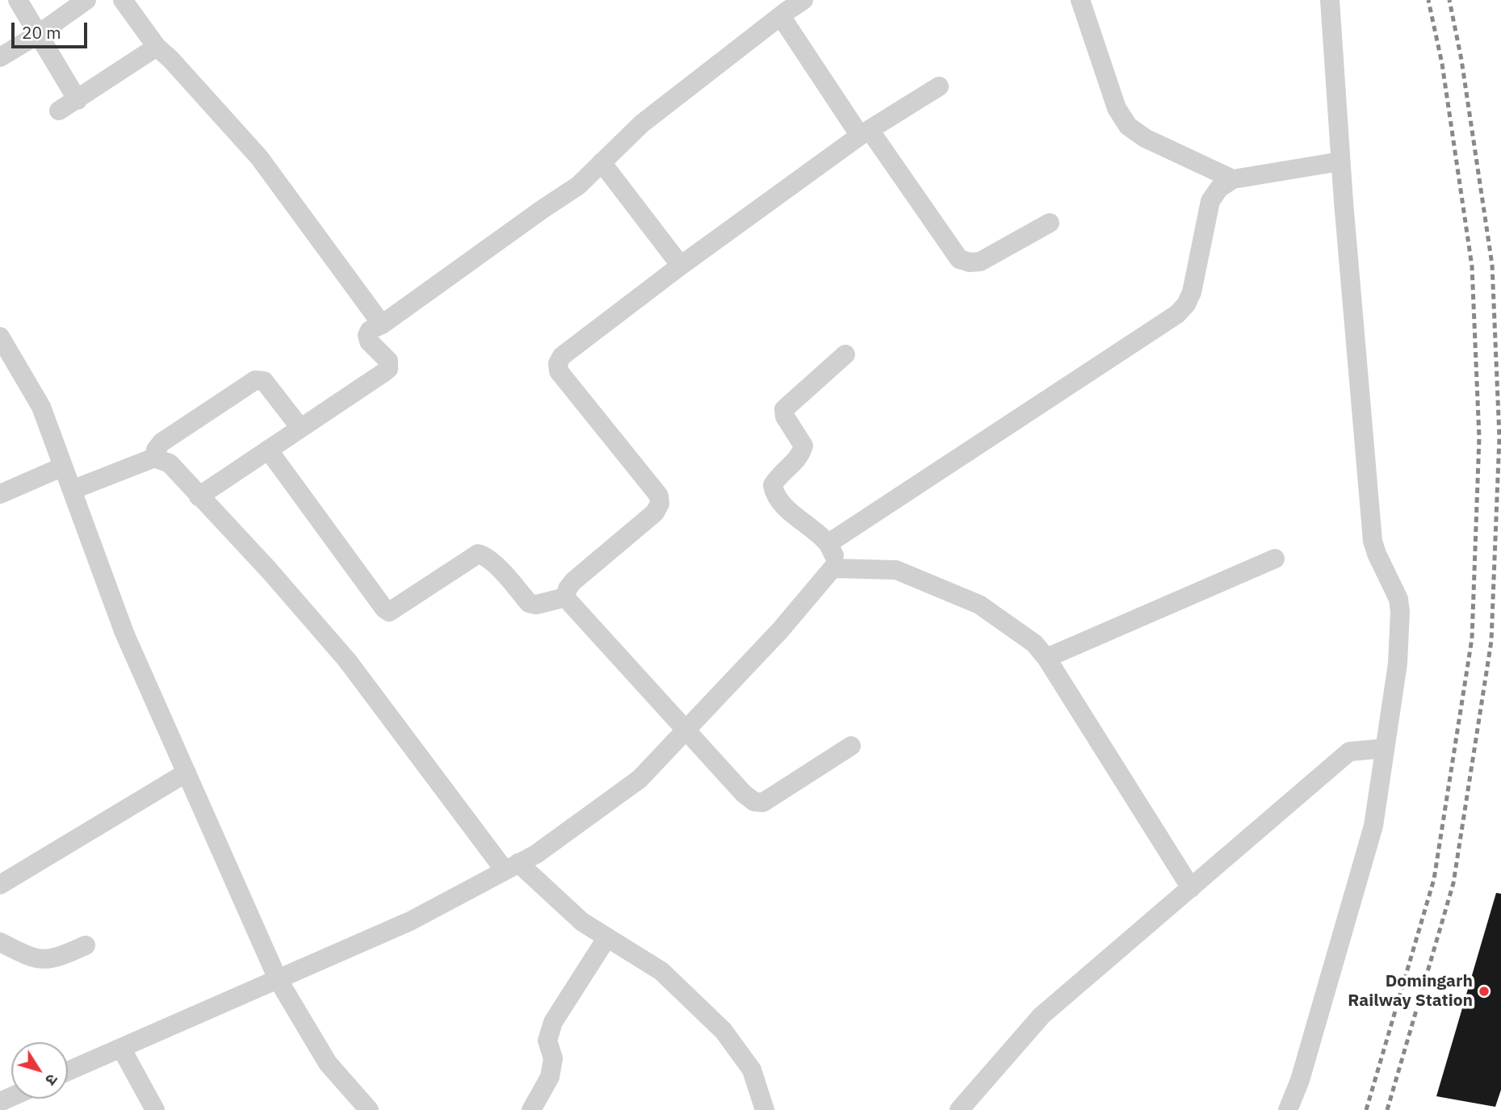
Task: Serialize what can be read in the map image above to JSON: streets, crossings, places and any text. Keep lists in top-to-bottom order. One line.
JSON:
{"places":["Domingarh Railway Station"],"scale_bar":"20 m","north":"bottom right"}
